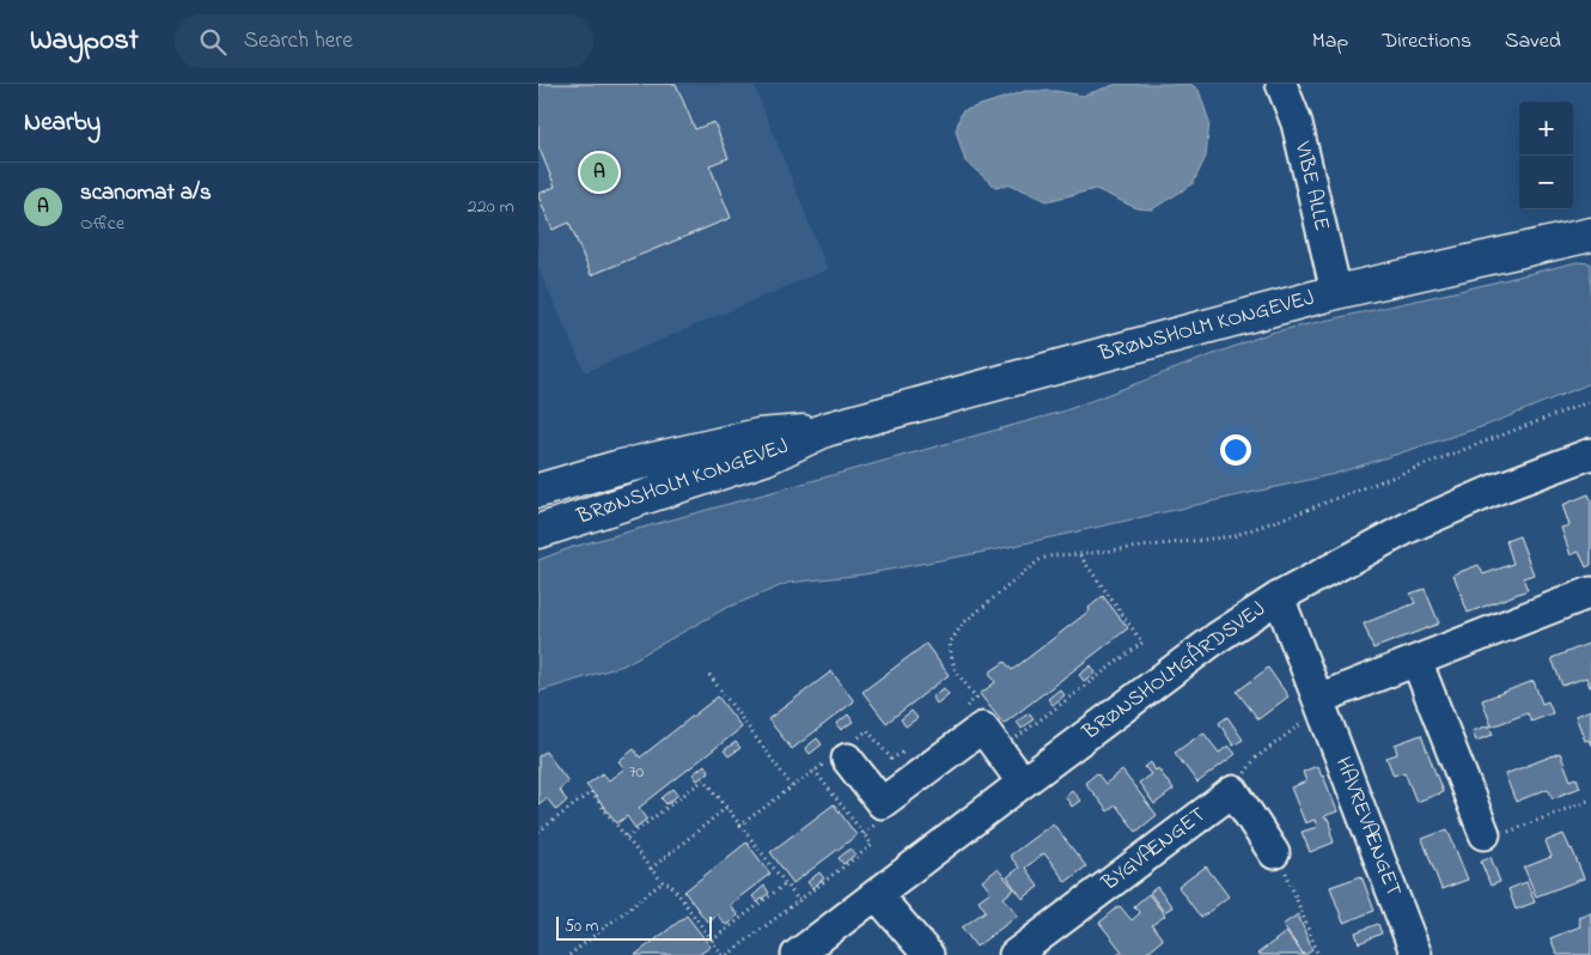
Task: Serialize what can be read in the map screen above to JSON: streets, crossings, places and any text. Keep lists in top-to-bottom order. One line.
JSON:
{"streets":{"main road":["BRØNSHOLM KONGEVEJ"],"street":["VIBE ALLE","BRØNSHOLMGÅRDSVEJ","HAVREVÆNGET","BYGVÆNGET"]},"crossings":[["VIBE ALLE","BRØNSHOLM KONGEVEJ"],["BRØNSHOLMGÅRDSVEJ","HAVREVÆNGET"]],"house_numbers":["70"],"scale_bar":"50 m","page":{"header":"Waypost","search":"Search here","nav":["Map","Directions","Saved"],"heading":"Nearby","map_buttons":["+","−"],"pins":"A","list":[{"mark":"A","name":"scanomat a/s","note":"Office","value":"220 m"}],"scale":"50 m"}}
